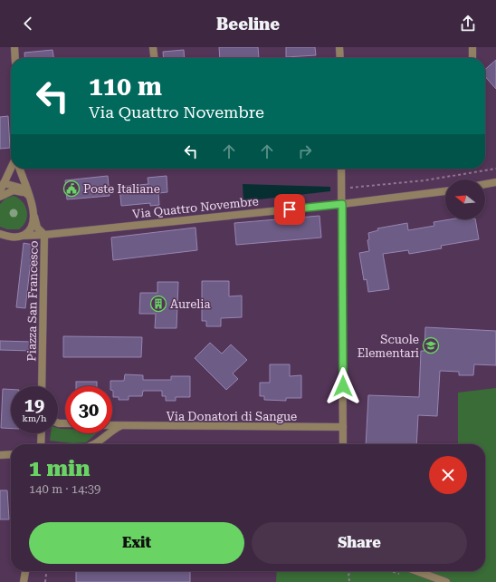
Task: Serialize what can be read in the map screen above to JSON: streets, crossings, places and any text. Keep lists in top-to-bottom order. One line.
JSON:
{"streets":{"street":["Via Quattro Novembre","Piazza San Francesco","Via Donatori di Sangue"]},"crossings":[["Via Quattro Novembre","Piazza San Francesco"]],"places":{"public building":["Poste Italiane"],"building":["Aurelia"],"school or university":["Scuole Elementari"]},"north":"left","page":{"header":"Beeline","turn":["110 m","Via Quattro Novembre"],"speed":"19 km/h","limit":"30","heading":["1 min","140 m · 14:39"],"buttons":["Exit","Share"]}}
